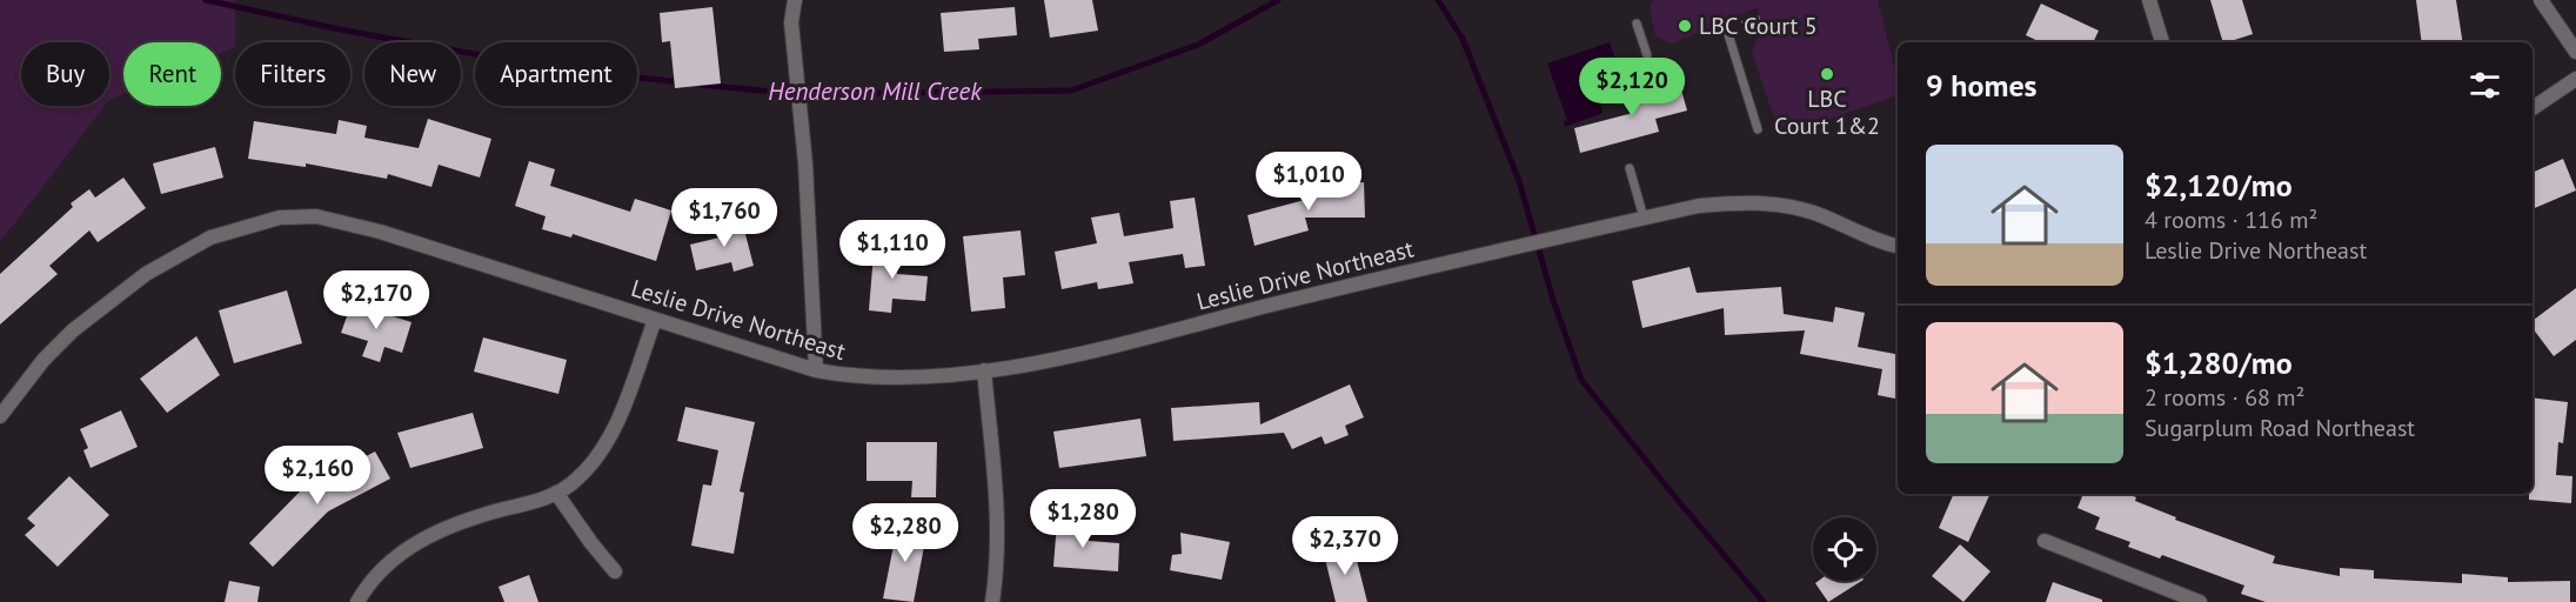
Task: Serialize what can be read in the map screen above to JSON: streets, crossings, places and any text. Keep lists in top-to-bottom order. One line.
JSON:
{"streets":{"street":["Leslie Drive Northeast"]},"water":["Henderson Mill Creek"],"places":["LBC Court 5","LBC Court 1&2"],"page":{"chip":["Buy","Rent","Filters","New","Apartment"],"heading":"9 homes","price":["$2,120","$1,010","$1,760","$1,110","$2,170","$2,160","$1,280","$2,280","$2,370"],"list":[{"name":"$2,120/mo","note":"4 rooms · 116 m² · Leslie Drive Northeast"},{"name":"$1,280/mo","note":"2 rooms · 68 m² · Sugarplum Road Northeast"}]}}
